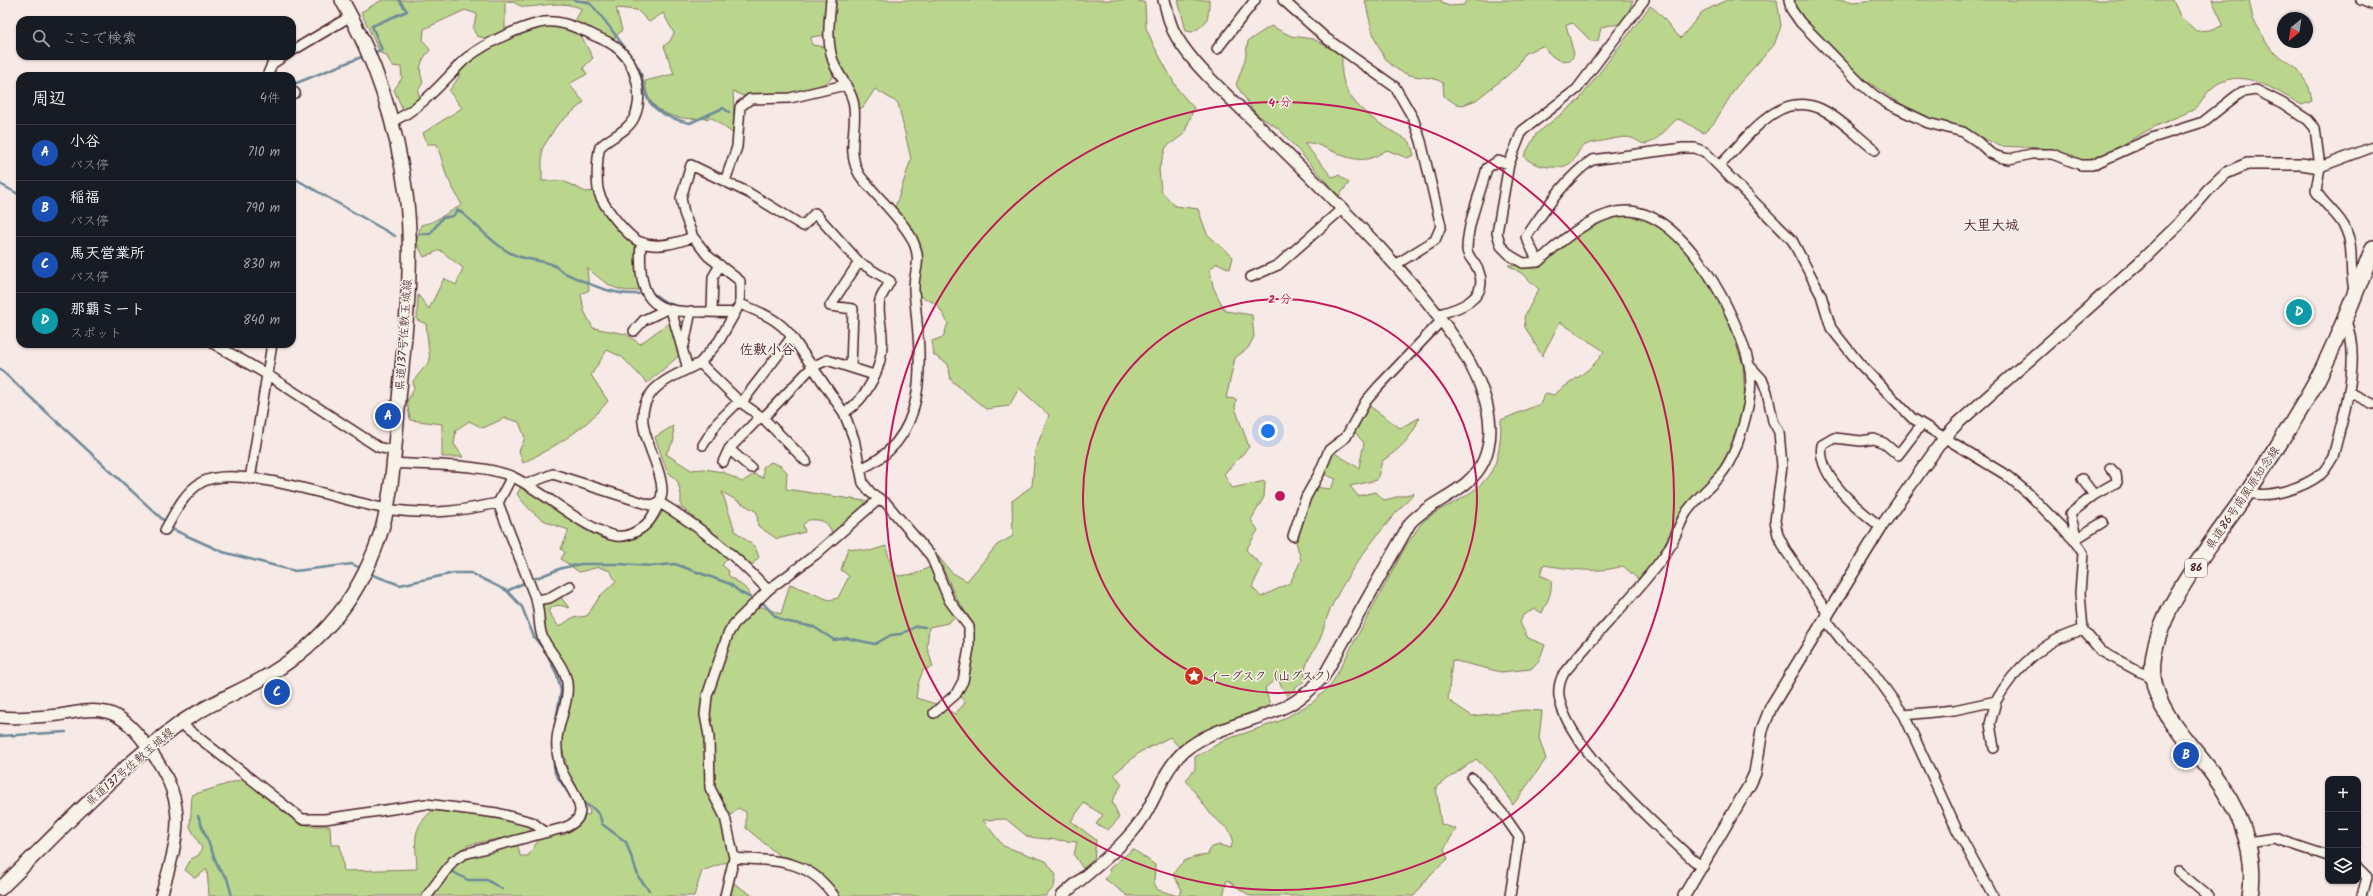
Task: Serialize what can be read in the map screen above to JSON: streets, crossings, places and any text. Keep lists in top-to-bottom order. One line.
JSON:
{"streets":{"main road":["県道137号佐敷玉城線","県道86号南風原知念線","86"]},"districts":["大里大城","佐敷小谷"],"places":{"place":["イーグスク（山グスク）"]},"north":"bottom left","page":{"search":"ここで検索","heading":["周辺","4件"],"list":[{"mark":"A","name":"小谷","note":"バス停","value":"710 m"},{"mark":"B","name":"稲福","note":"バス停","value":"790 m"},{"mark":"C","name":"馬天営業所","note":"バス停","value":"830 m"},{"mark":"D","name":"那覇ミート","note":"スポット","value":"840 m"}],"pins":["D","A","C","B"],"map_buttons":["+","−"]},"rings":["4 分","2 分"]}
